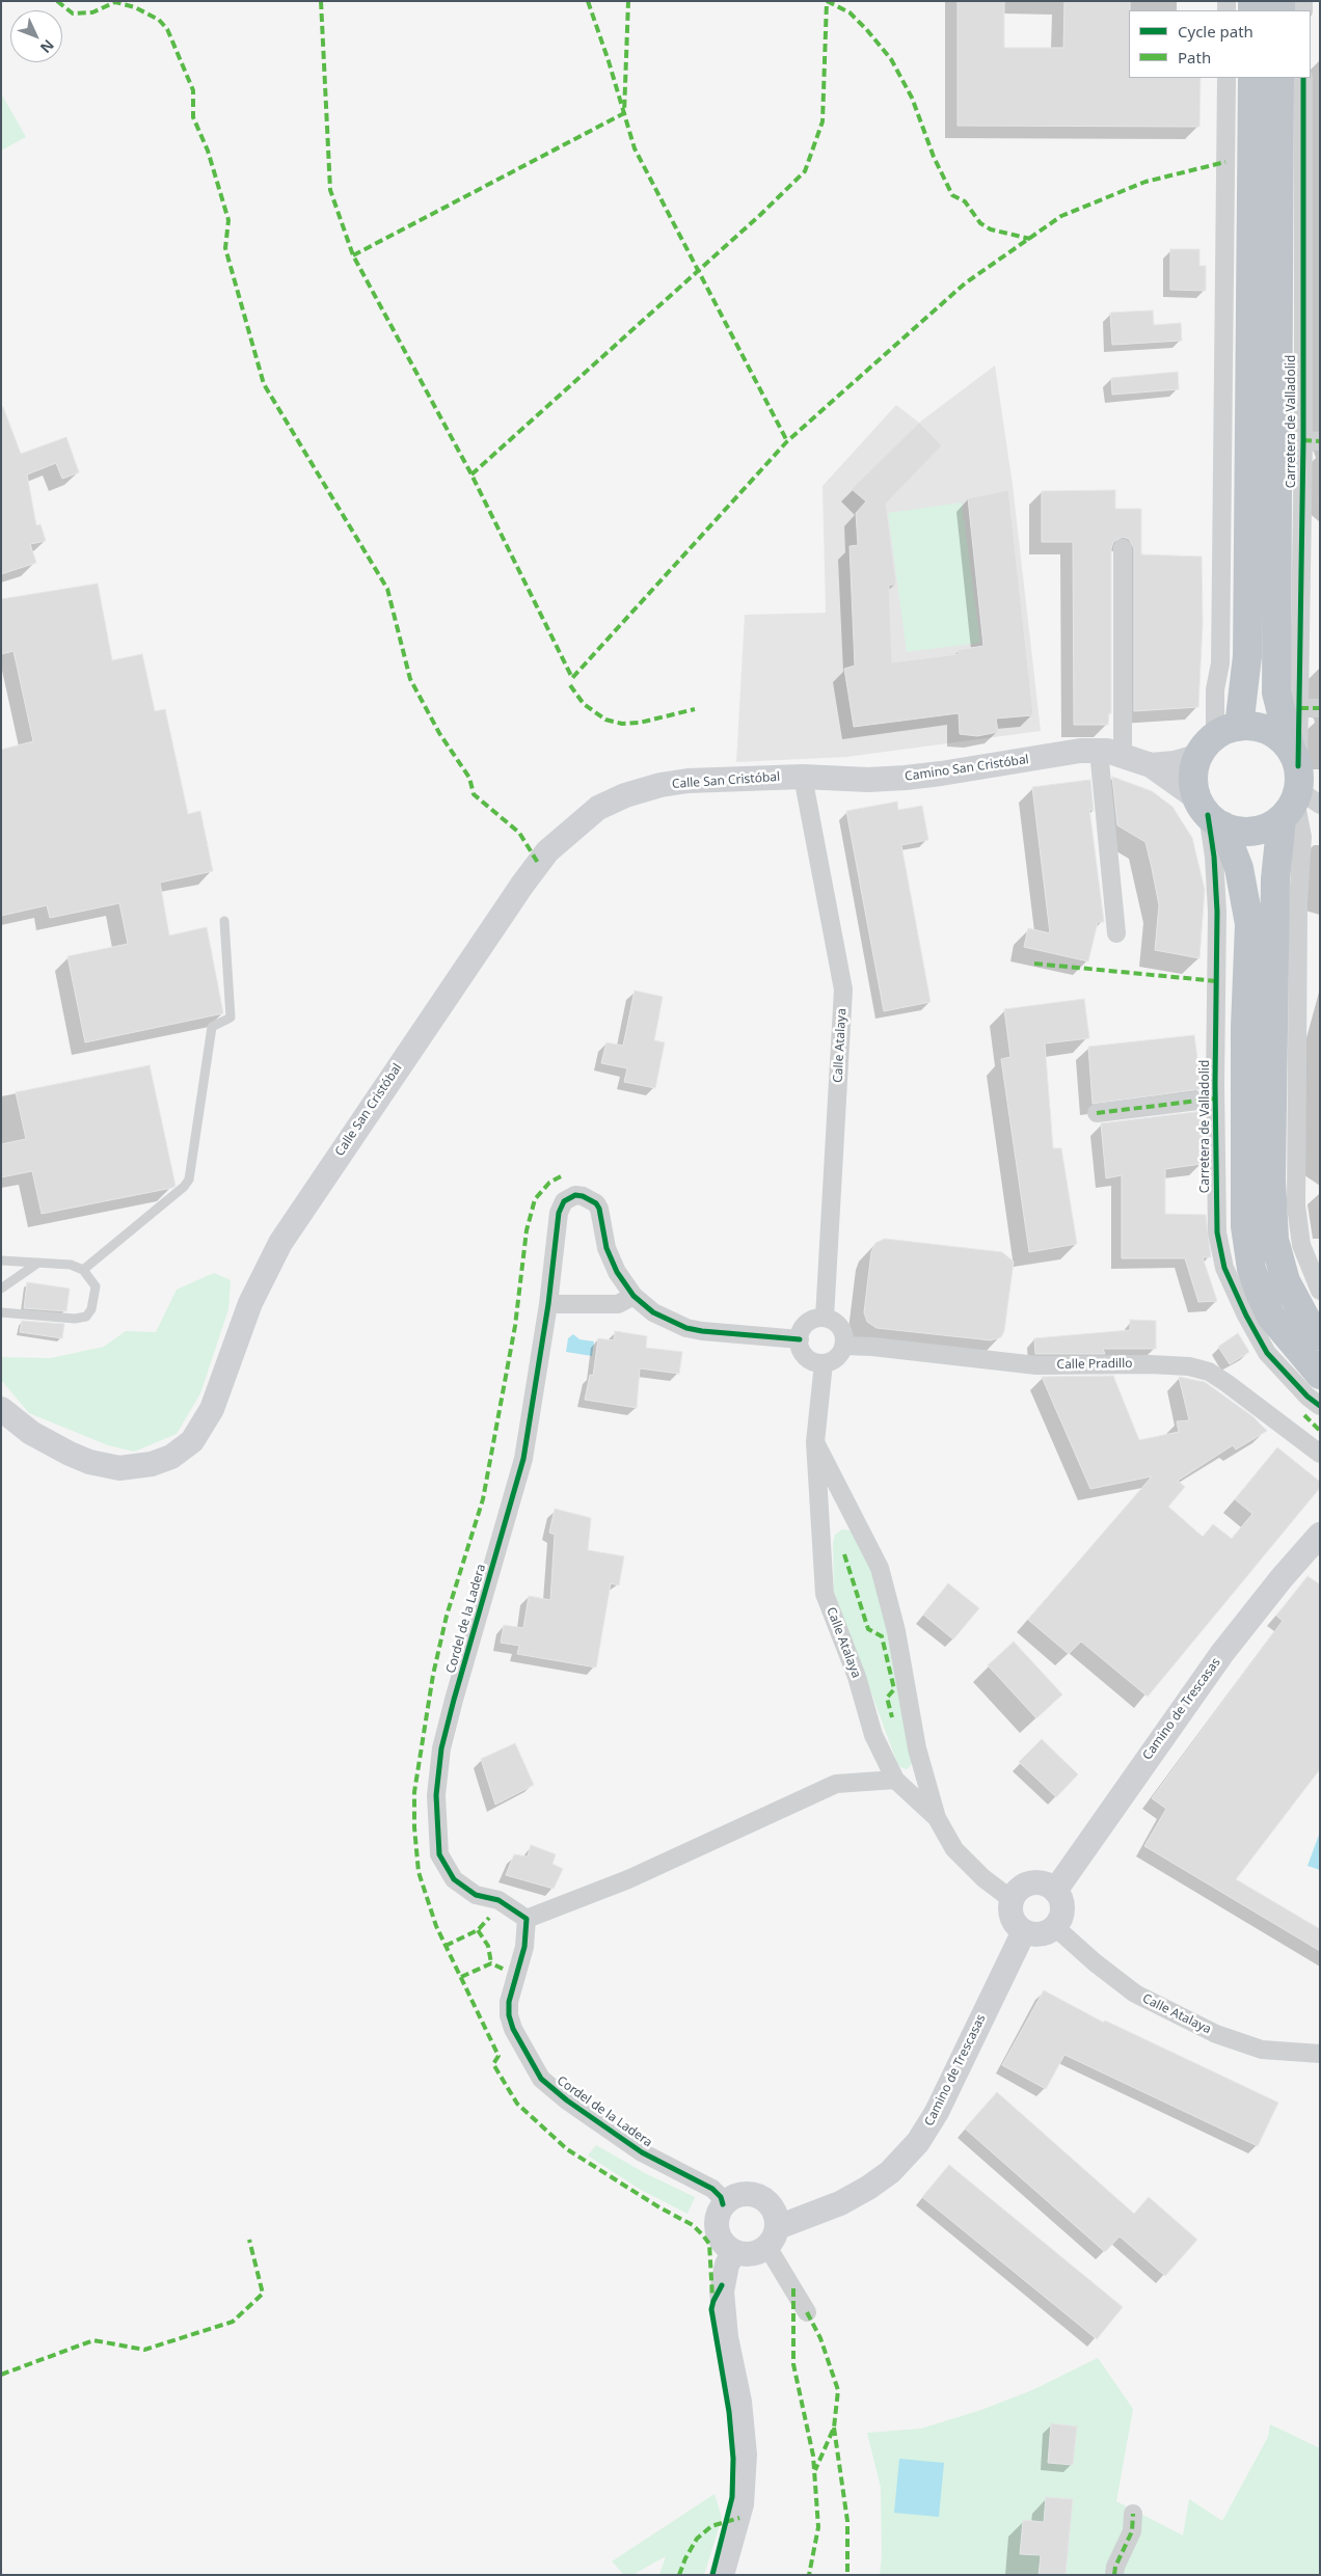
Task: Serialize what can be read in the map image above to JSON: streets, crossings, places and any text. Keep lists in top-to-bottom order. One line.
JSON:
{"streets":{"highway":["Carretera de Valladolid"],"main road":["Camino San Cristóbal","Calle San Cristóbal","Camino de Trescasas"],"street":["Calle Atalaya","Calle Pradillo","Cordel de la Ladera"]},"crossings":[["Carretera de Valladolid","Camino San Cristóbal"],["Camino San Cristóbal","Calle San Cristóbal"],["Camino San Cristóbal","Calle Atalaya"],["Calle San Cristóbal","Calle Atalaya"],["Calle Atalaya","Calle Pradillo"],["Calle Atalaya","Cordel de la Ladera"],["Calle Atalaya","Camino de Trescasas"],["Calle Pradillo","Cordel de la Ladera"],["Cordel de la Ladera","Camino de Trescasas"]],"legend":["Cycle path","Path"],"north":"bottom right"}
